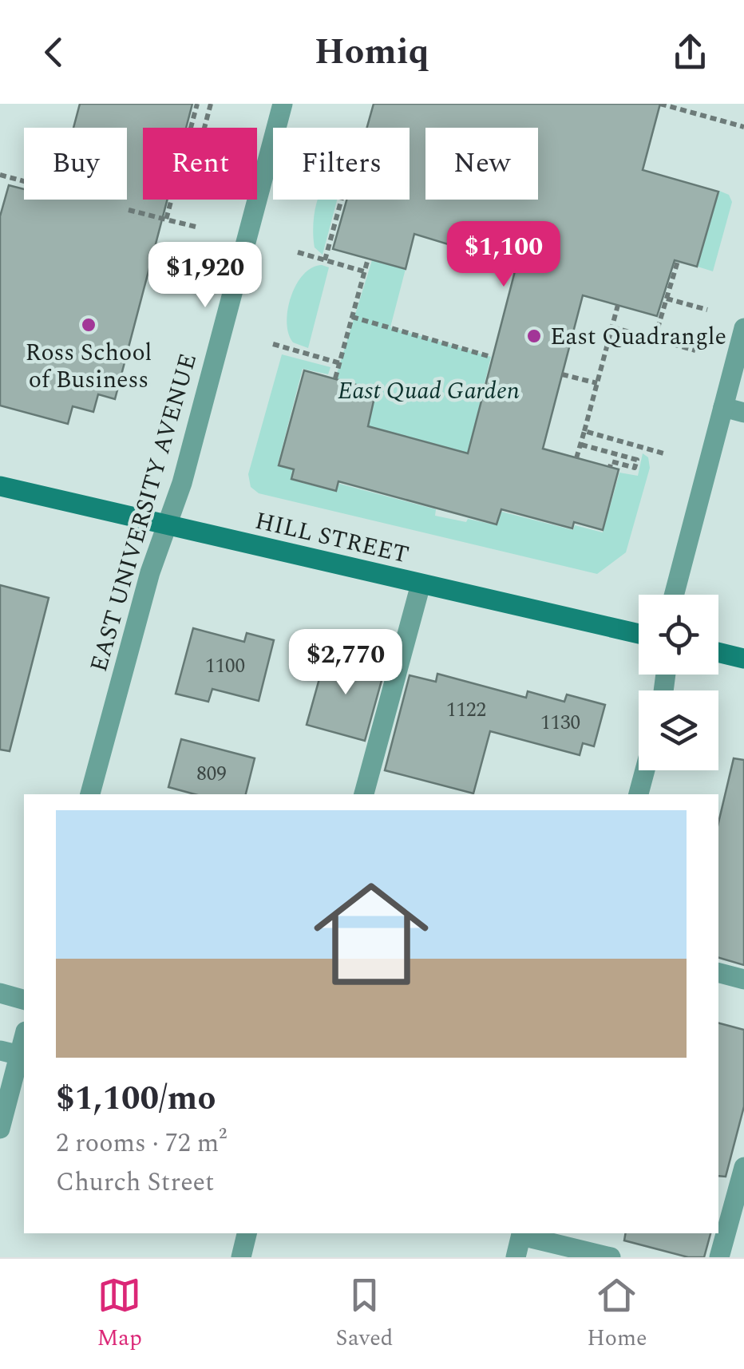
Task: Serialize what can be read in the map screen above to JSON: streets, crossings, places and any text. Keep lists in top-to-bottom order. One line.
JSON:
{"streets":{"street":["EAST UNIVERSITY AVENUE","HILL STREET"]},"crossings":[["EAST UNIVERSITY AVENUE","HILL STREET"]],"parks":["East Quad Garden"],"places":["Ross School of Business","East Quadrangle"],"house_numbers":["1100","1122","1130","809"],"page":{"header":"Homiq","chip":["Buy","Rent","Filters","New"],"price":["$1,100","$1,920","$2,770"],"list":[{"name":"$1,100/mo","note":"2 rooms · 72 m² · Church Street"}],"tabs":["Map","Saved","Home"]}}
